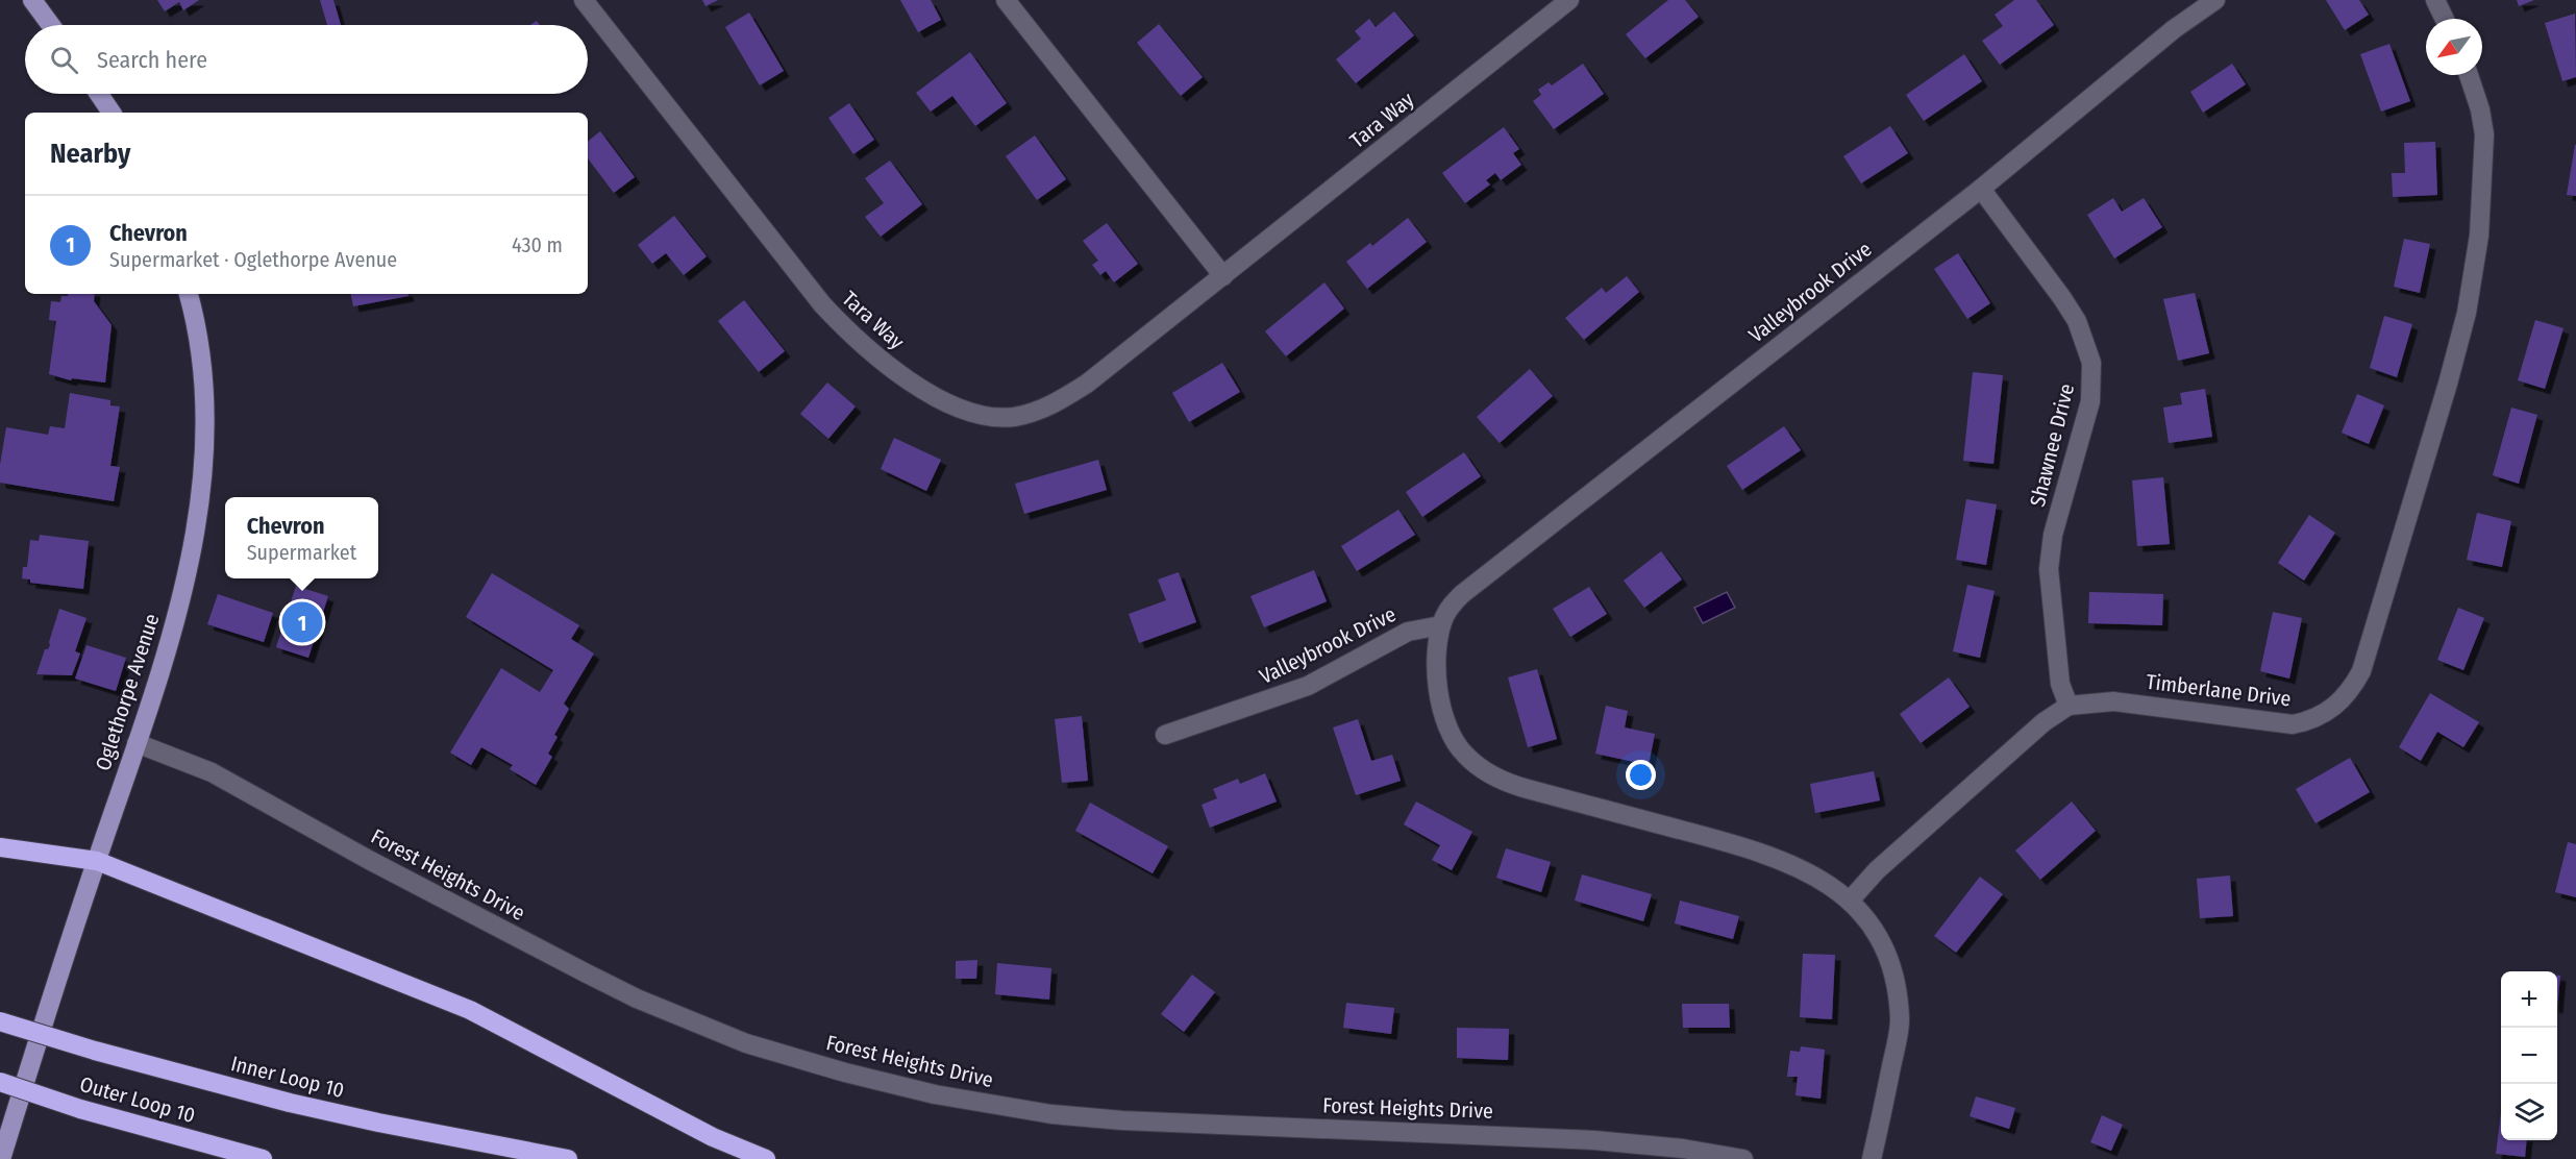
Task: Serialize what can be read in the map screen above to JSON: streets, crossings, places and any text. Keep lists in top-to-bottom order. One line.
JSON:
{"streets":{"highway":["Inner Loop 10","Outer Loop 10"],"main road":["Oglethorpe Avenue"],"street":["Tara Way","Valleybrook Drive","Shawnee Drive","Timberlane Drive","Forest Heights Drive"]},"crossings":[["Valleybrook Drive","Shawnee Drive"],["Valleybrook Drive","Timberlane Drive"],["Shawnee Drive","Timberlane Drive"],["Oglethorpe Avenue","Forest Heights Drive"]],"north":"bottom left","page":{"search":"Search here","heading":"Nearby","list":[{"mark":"1","name":"Chevron","note":"Supermarket · Oglethorpe Avenue","value":"430 m"}],"popup":["Chevron","Supermarket"],"pins":"1","map_buttons":["+","−"]}}
